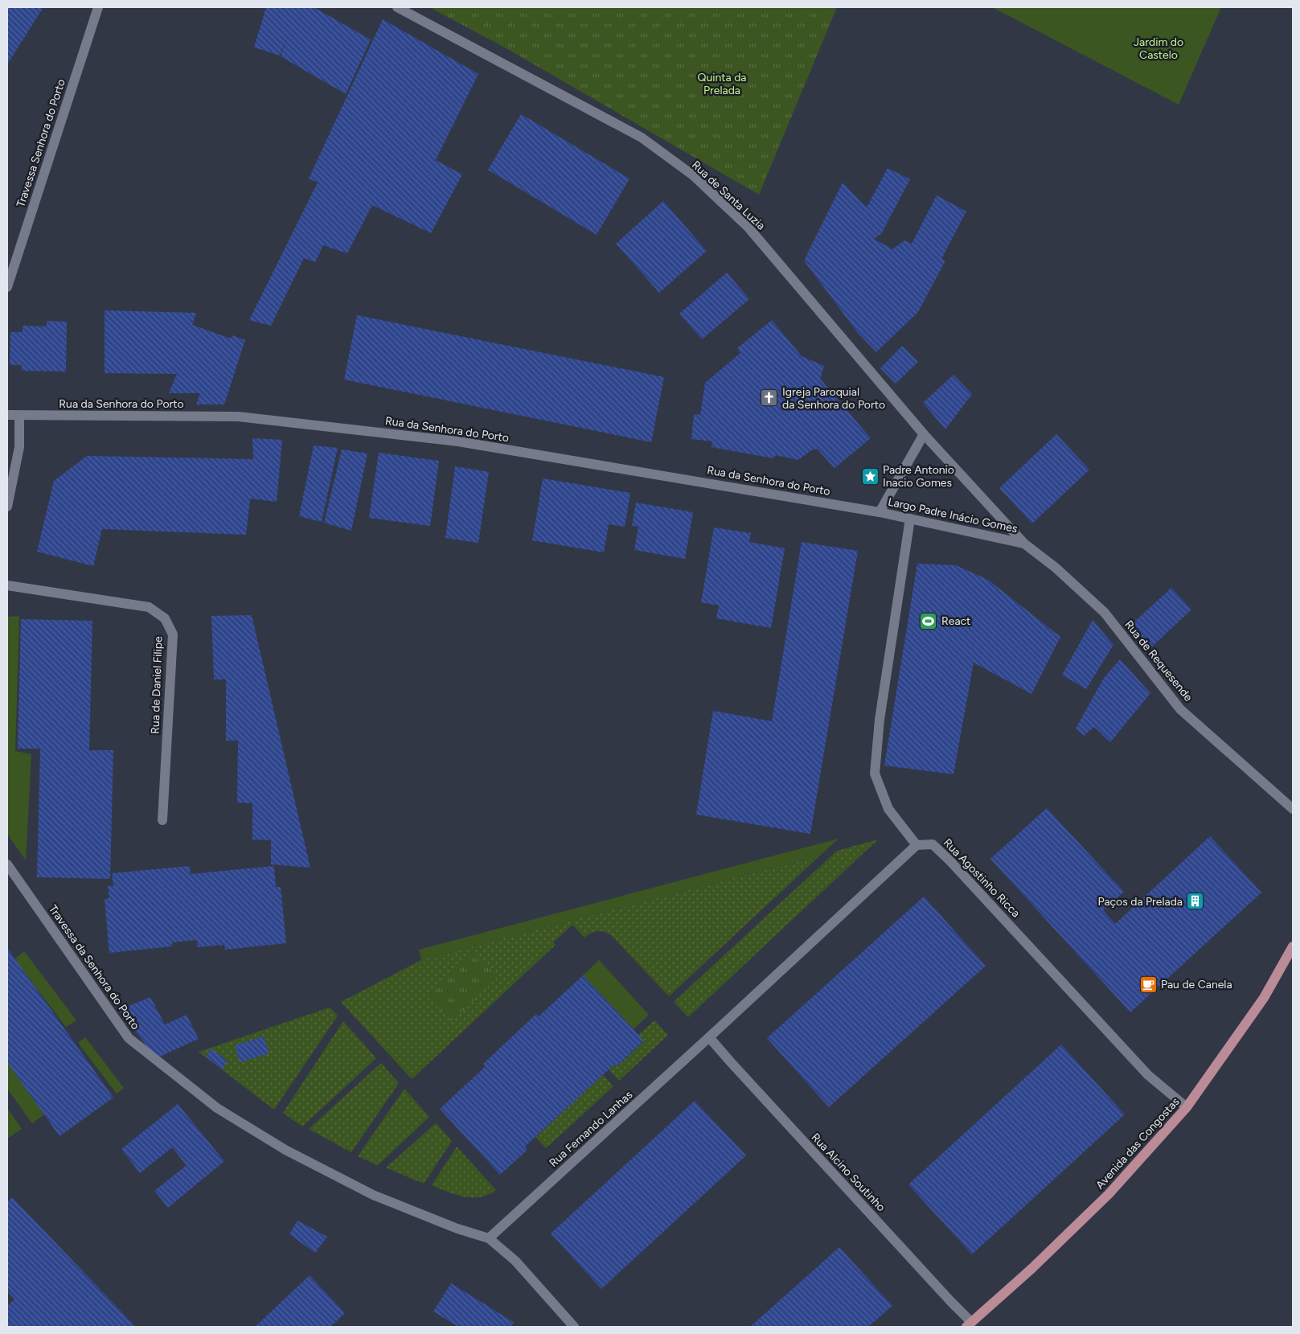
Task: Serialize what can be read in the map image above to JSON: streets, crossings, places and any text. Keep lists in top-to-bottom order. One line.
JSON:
{"streets":{"main road":["Avenida das Congostas"],"street":["Travessa Senhora do Porto","Rua de Santa Luzia","Rua da Senhora do Porto","Largo Padre Inácio Gomes","Rua de Requesende","Rua de Daniel Filipe","Rua Agostinho Ricca","Travessa da Senhora do Porto","Rua Fernando Lanhas","Rua Alcino Soutinho"]},"crossings":[["Rua de Santa Luzia","Largo Padre Inácio Gomes"],["Rua da Senhora do Porto","Largo Padre Inácio Gomes"],["Largo Padre Inácio Gomes","Rua de Requesende"],["Rua Agostinho Ricca","Avenida das Congostas"],["Travessa da Senhora do Porto","Rua Fernando Lanhas"],["Rua Fernando Lanhas","Rua Alcino Soutinho"],["Avenida das Congostas","Rua Alcino Soutinho"]],"parks":["Jardim do Castelo","Quinta da Prelada"],"places":{"church":["Igreja Paroquial da Senhora do Porto"],"place":["Padre Antonio Inacio Gomes"],"sports":["React"],"building":["Paços da Prelada"],"cafe":["Pau de Canela"]}}
